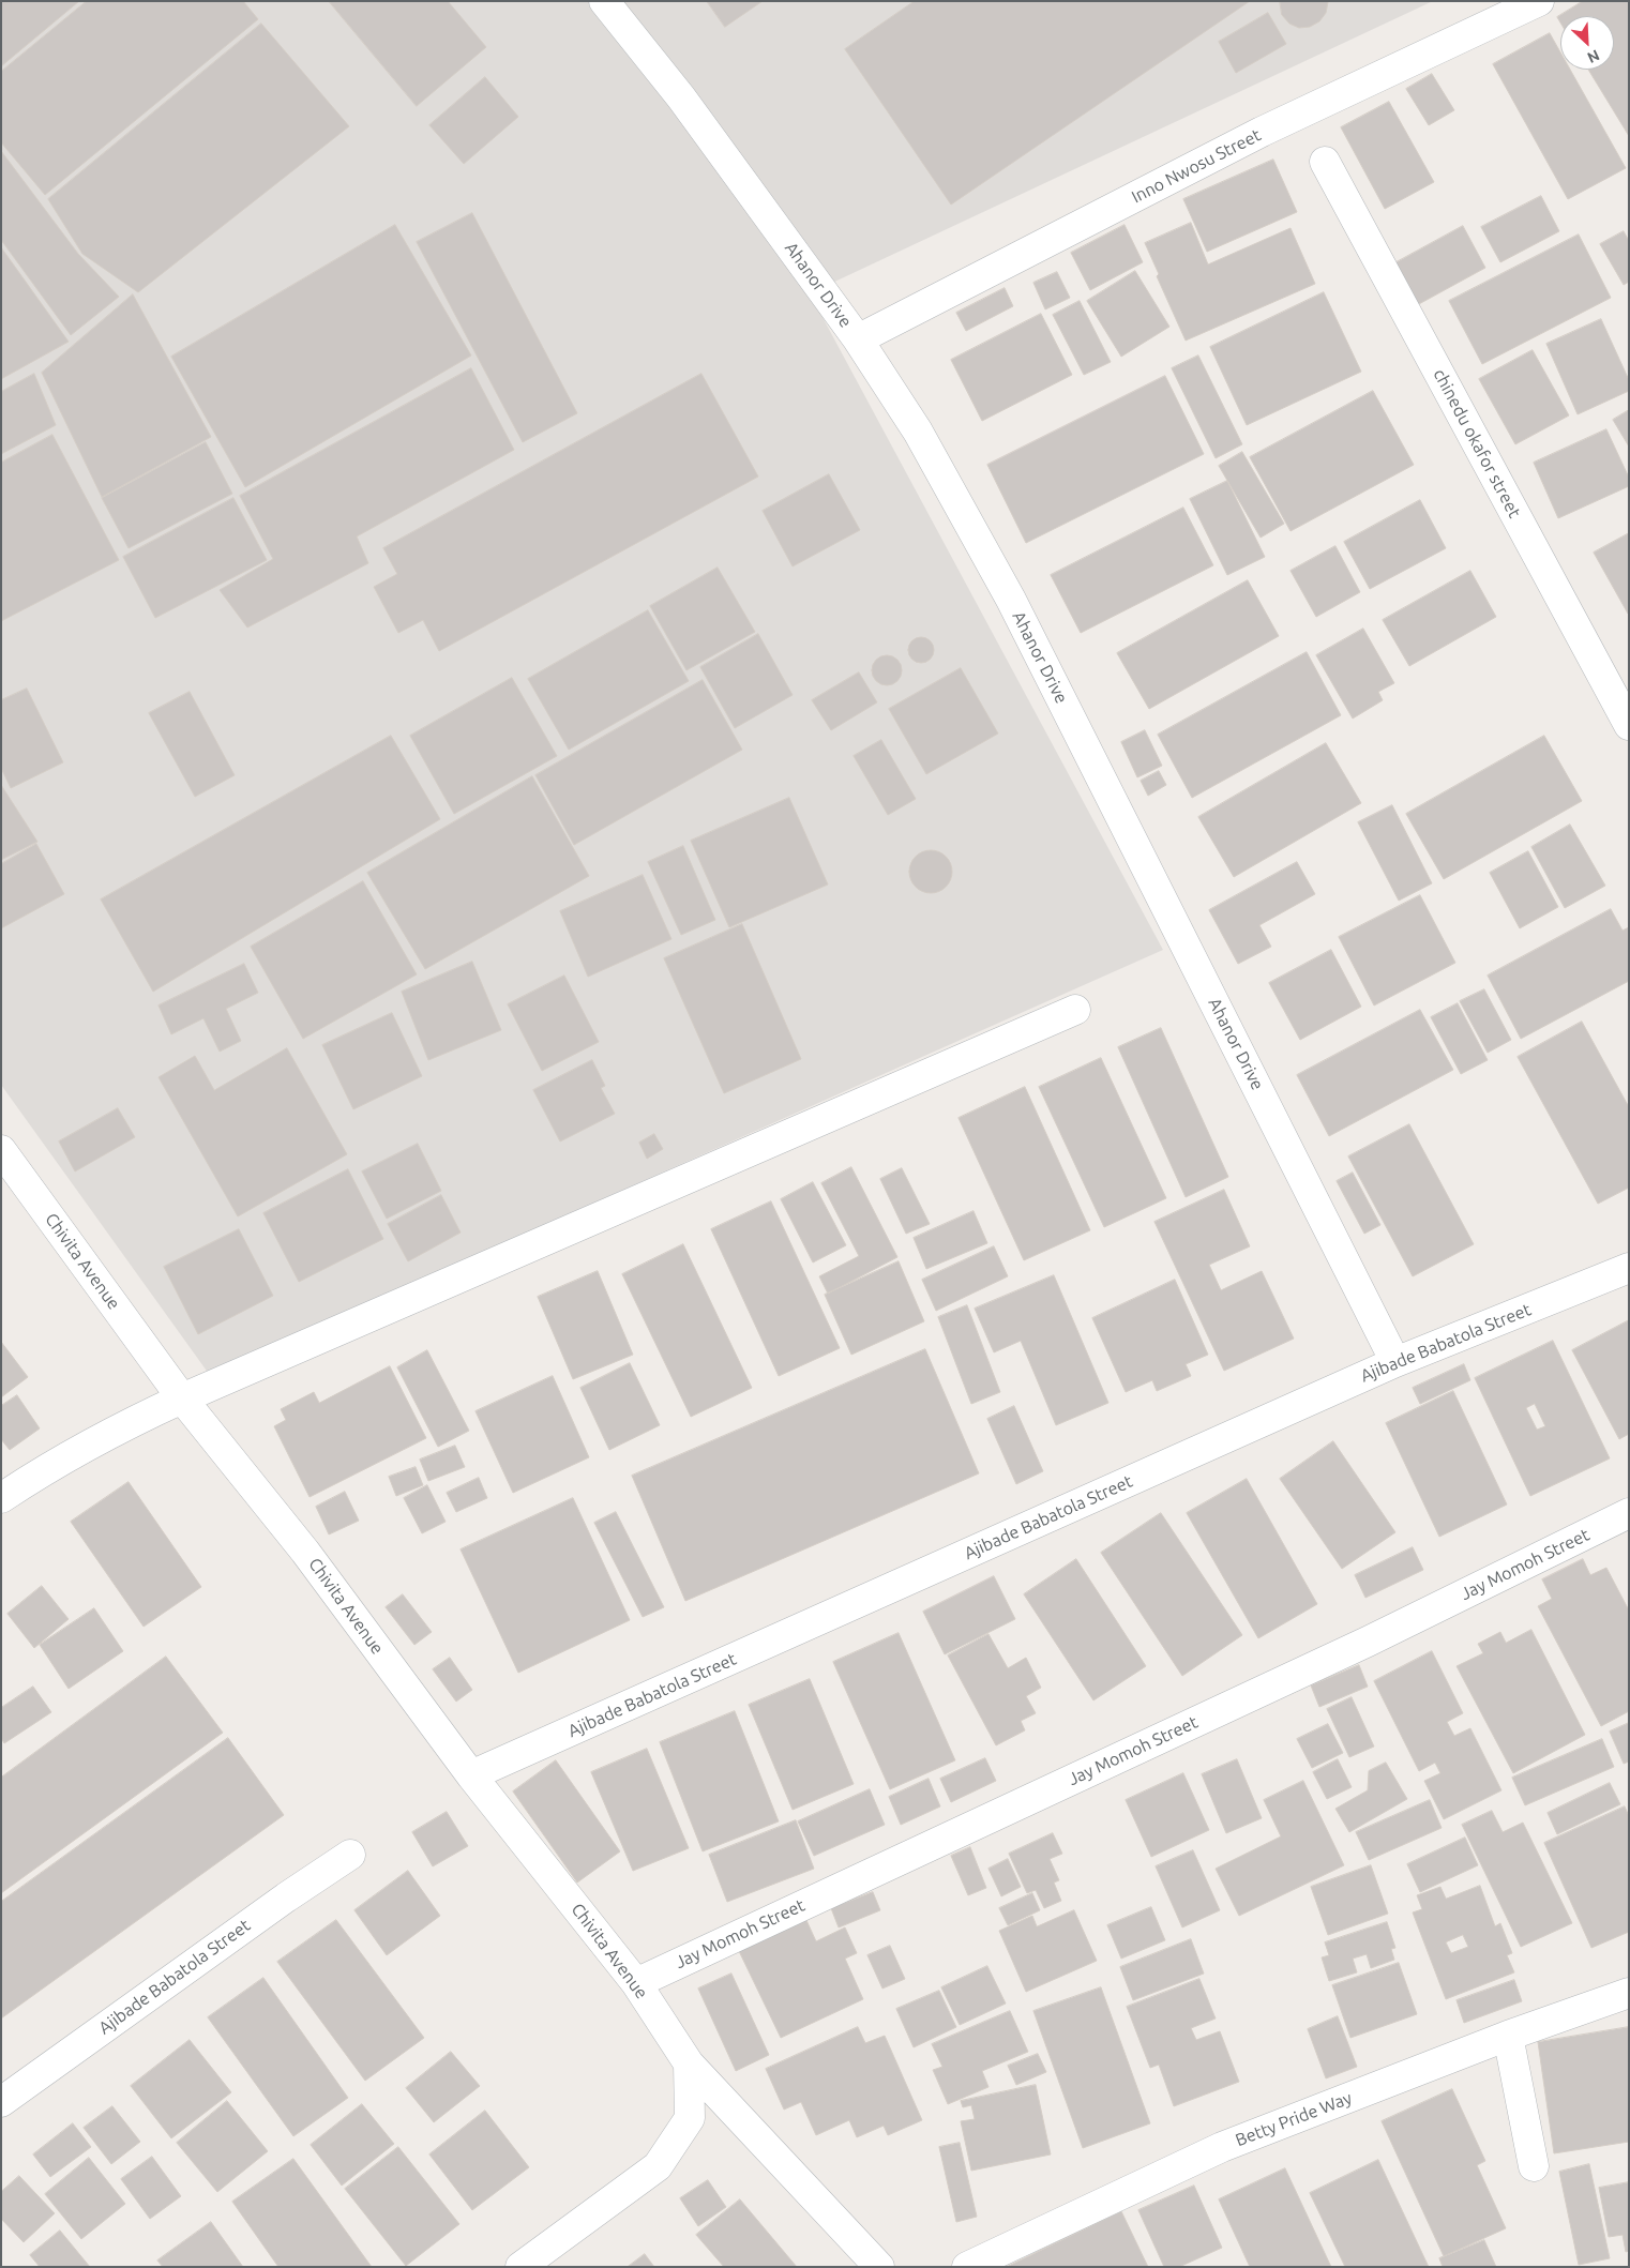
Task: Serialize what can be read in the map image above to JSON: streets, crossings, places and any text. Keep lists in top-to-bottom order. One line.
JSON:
{"streets":{"street":["Inno Nwosu Street","Ahanor Drive","chinedu okafor street","Chivita Avenue","Ajibade Babatola Street","Jay Momoh Street","Betty Pride Way"]},"crossings":[["Inno Nwosu Street","Ahanor Drive"],["Ahanor Drive","Ajibade Babatola Street"],["Chivita Avenue","Ajibade Babatola Street"],["Chivita Avenue","Jay Momoh Street"]],"north":"bottom right"}
